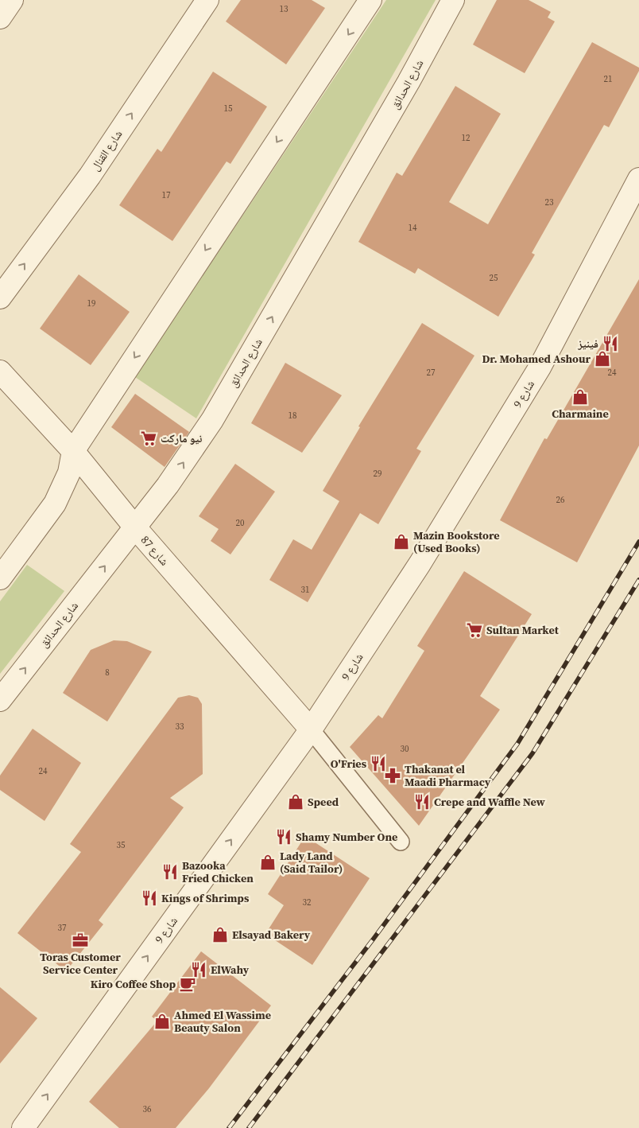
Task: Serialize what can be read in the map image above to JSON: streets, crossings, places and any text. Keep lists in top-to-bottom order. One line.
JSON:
{"streets":{"street":["شارع الحدائق","شارع القنال","شارع 9","شارع 87"]},"crossings":[["شارع الحدائق","شارع 87"],["شارع 9","شارع 87"]],"one_way":["شارع 9"],"places":{"restaurant":["فينيز","O'Fries","Crepe and Waffle New","Shamy Number One","Bazooka Fried Chicken","Kings of Shrimps","ElWahy"],"shop":["Dr. Mohamed Ashour","Charmaine","Mazin Bookstore (Used Books)","Speed","Lady Land (Said Tailor)","Elsayad Bakery","Ahmed El Wassime Beauty Salon"],"supermarket":["نيو ماركت","Sultan Market"],"pharmacy":["Thakanat el Maadi Pharmacy"],"office":["Toras Customer Service Center"],"cafe":["Kiro Coffee Shop"]},"house_numbers":["13","21","15","12","17","23","14","25","19","27","24","18","29","26","20","31","8","33","30","24","35","32","37","36"]}
